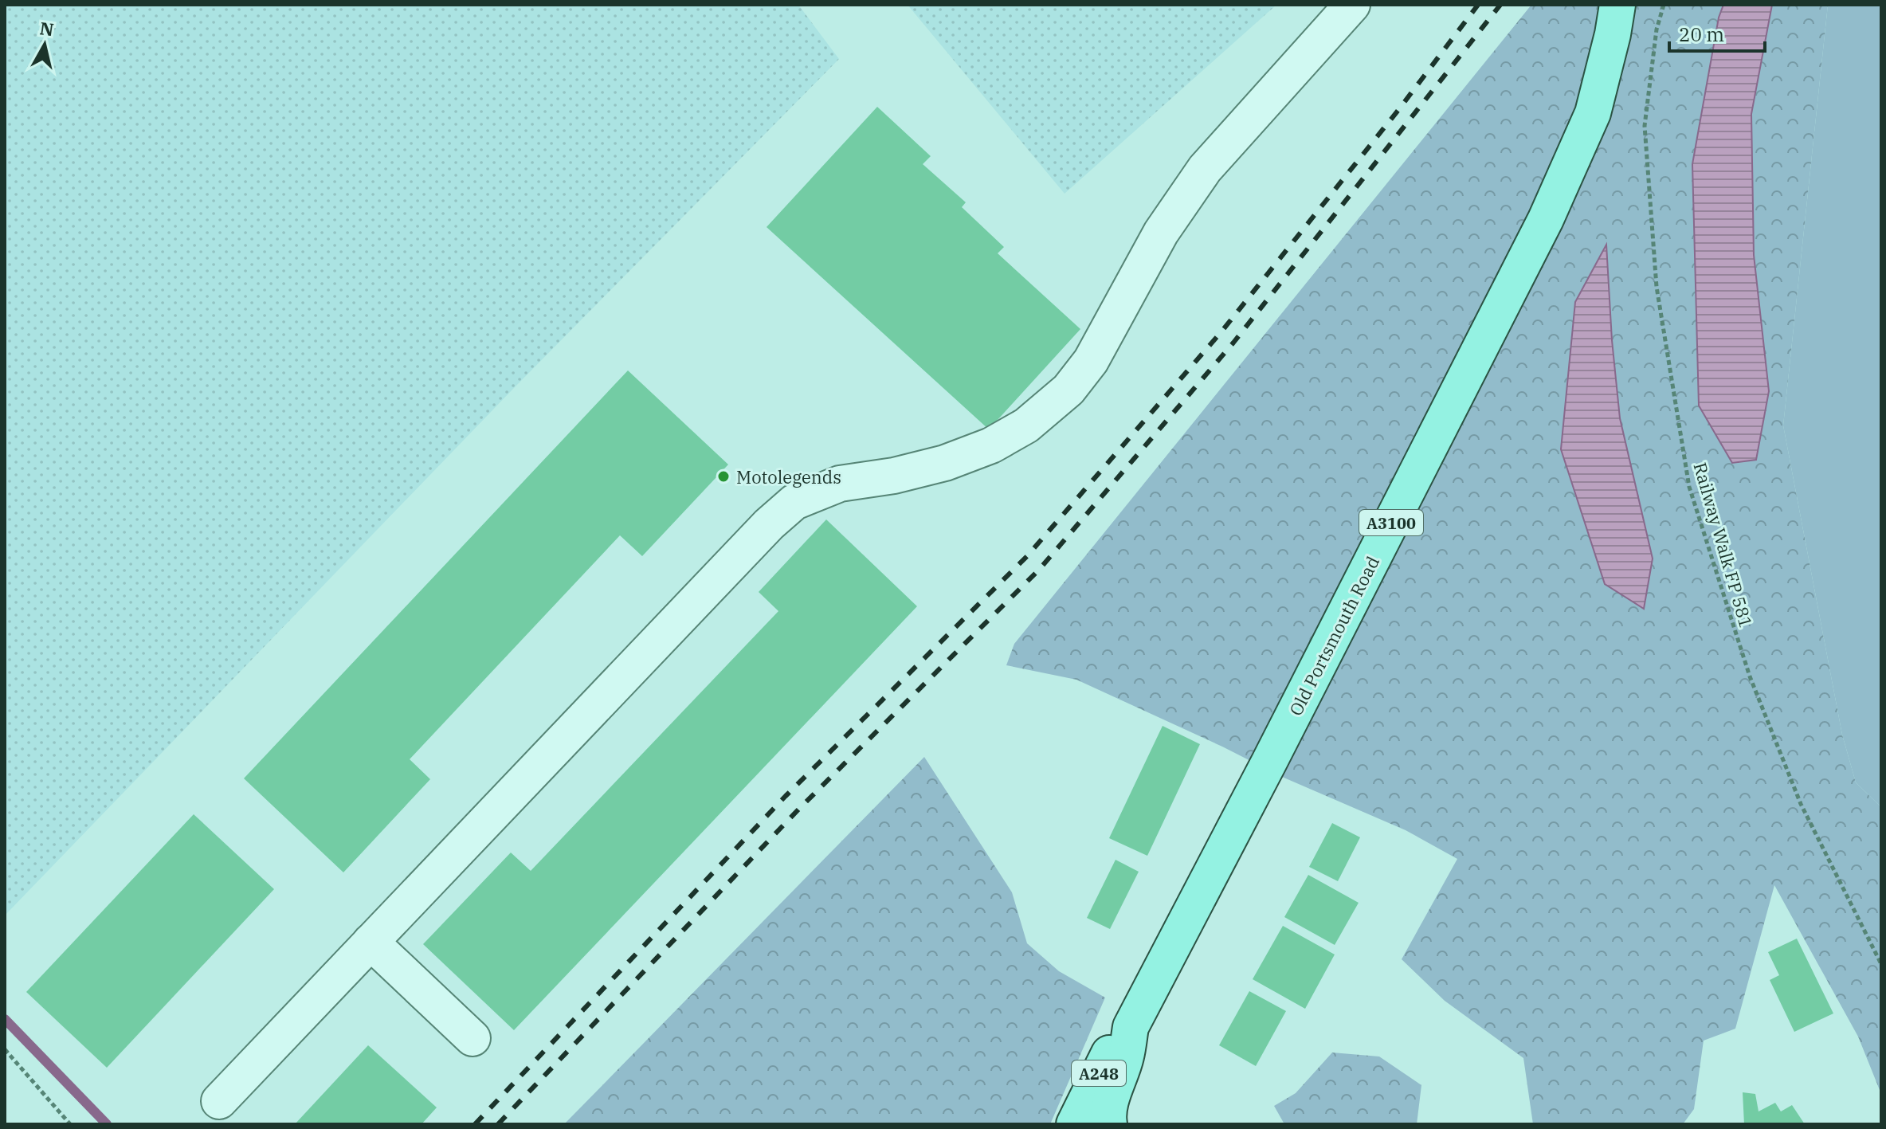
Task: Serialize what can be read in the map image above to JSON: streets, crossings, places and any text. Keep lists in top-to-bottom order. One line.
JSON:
{"streets":{"main road":["A3100","Old Portsmouth Road","A248"],"path":["Railway Walk FP 581"]},"crossings":[["Old Portsmouth Road","A248"]],"places":["Motolegends"],"scale_bar":"20 m","north":"top"}
